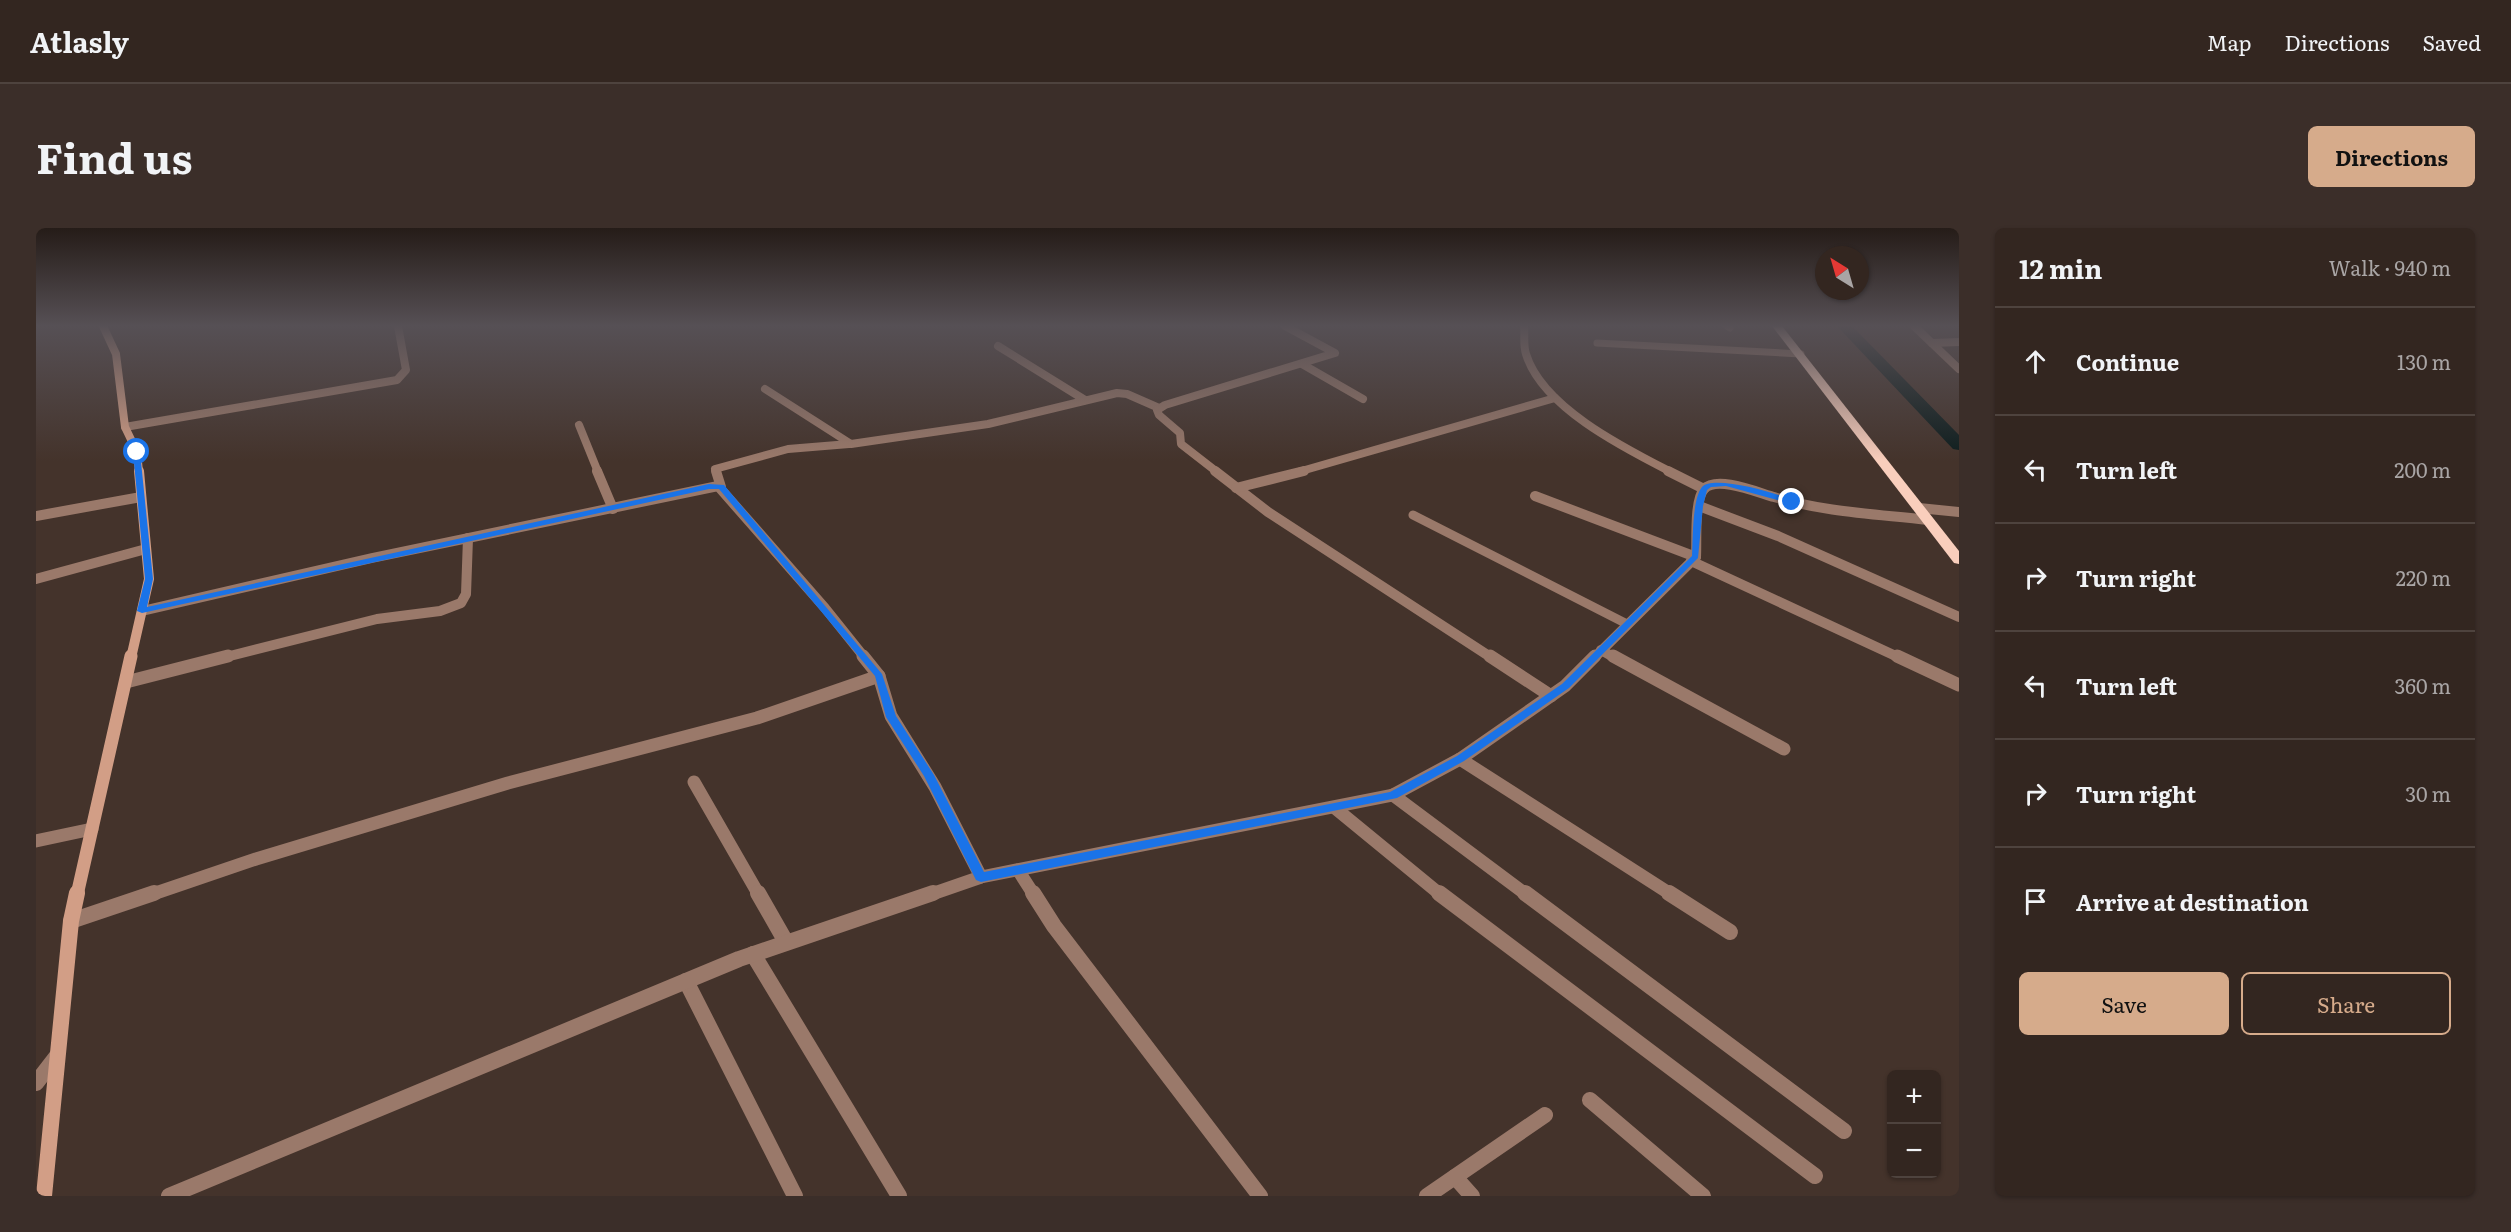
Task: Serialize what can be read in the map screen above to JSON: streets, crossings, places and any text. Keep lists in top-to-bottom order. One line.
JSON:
{"north":"top left","page":{"header":"Atlasly","nav":["Map","Directions","Saved"],"title":"Find us","buttons":["Directions",["Save","Share"]],"heading":["12 min","Walk · 940 m"],"list":[["Continue","130 m"],["Turn left","200 m"],["Turn right","220 m"],["Turn left","360 m"],["Turn right","30 m"],"Arrive at destination"],"map_buttons":["+","−"]}}
